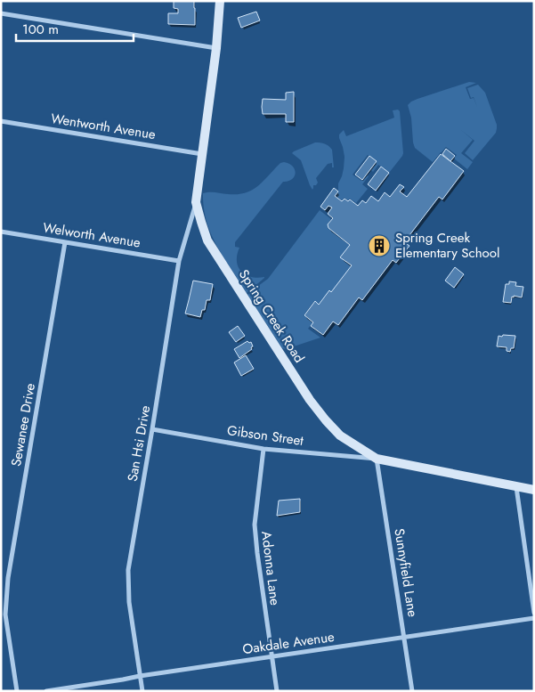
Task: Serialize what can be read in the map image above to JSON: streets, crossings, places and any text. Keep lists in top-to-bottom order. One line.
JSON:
{"streets":{"street":["Wentworth Avenue","Welworth Avenue","Spring Creek Road","Sewanee Drive","Gibson Street","San Hsi Drive","Adonna Lane","Sunnyfield Lane","Oakdale Avenue"]},"crossings":[["Wentworth Avenue","Spring Creek Road"],["Welworth Avenue","Sewanee Drive"],["Welworth Avenue","San Hsi Drive"],["Spring Creek Road","Gibson Street"],["Spring Creek Road","San Hsi Drive"],["Spring Creek Road","Sunnyfield Lane"],["Gibson Street","San Hsi Drive"],["Gibson Street","Adonna Lane"],["Gibson Street","Sunnyfield Lane"],["San Hsi Drive","Oakdale Avenue"],["Adonna Lane","Oakdale Avenue"],["Sunnyfield Lane","Oakdale Avenue"]],"places":{"building":["Spring Creek Elementary School"]},"scale_bar":"100 m"}
